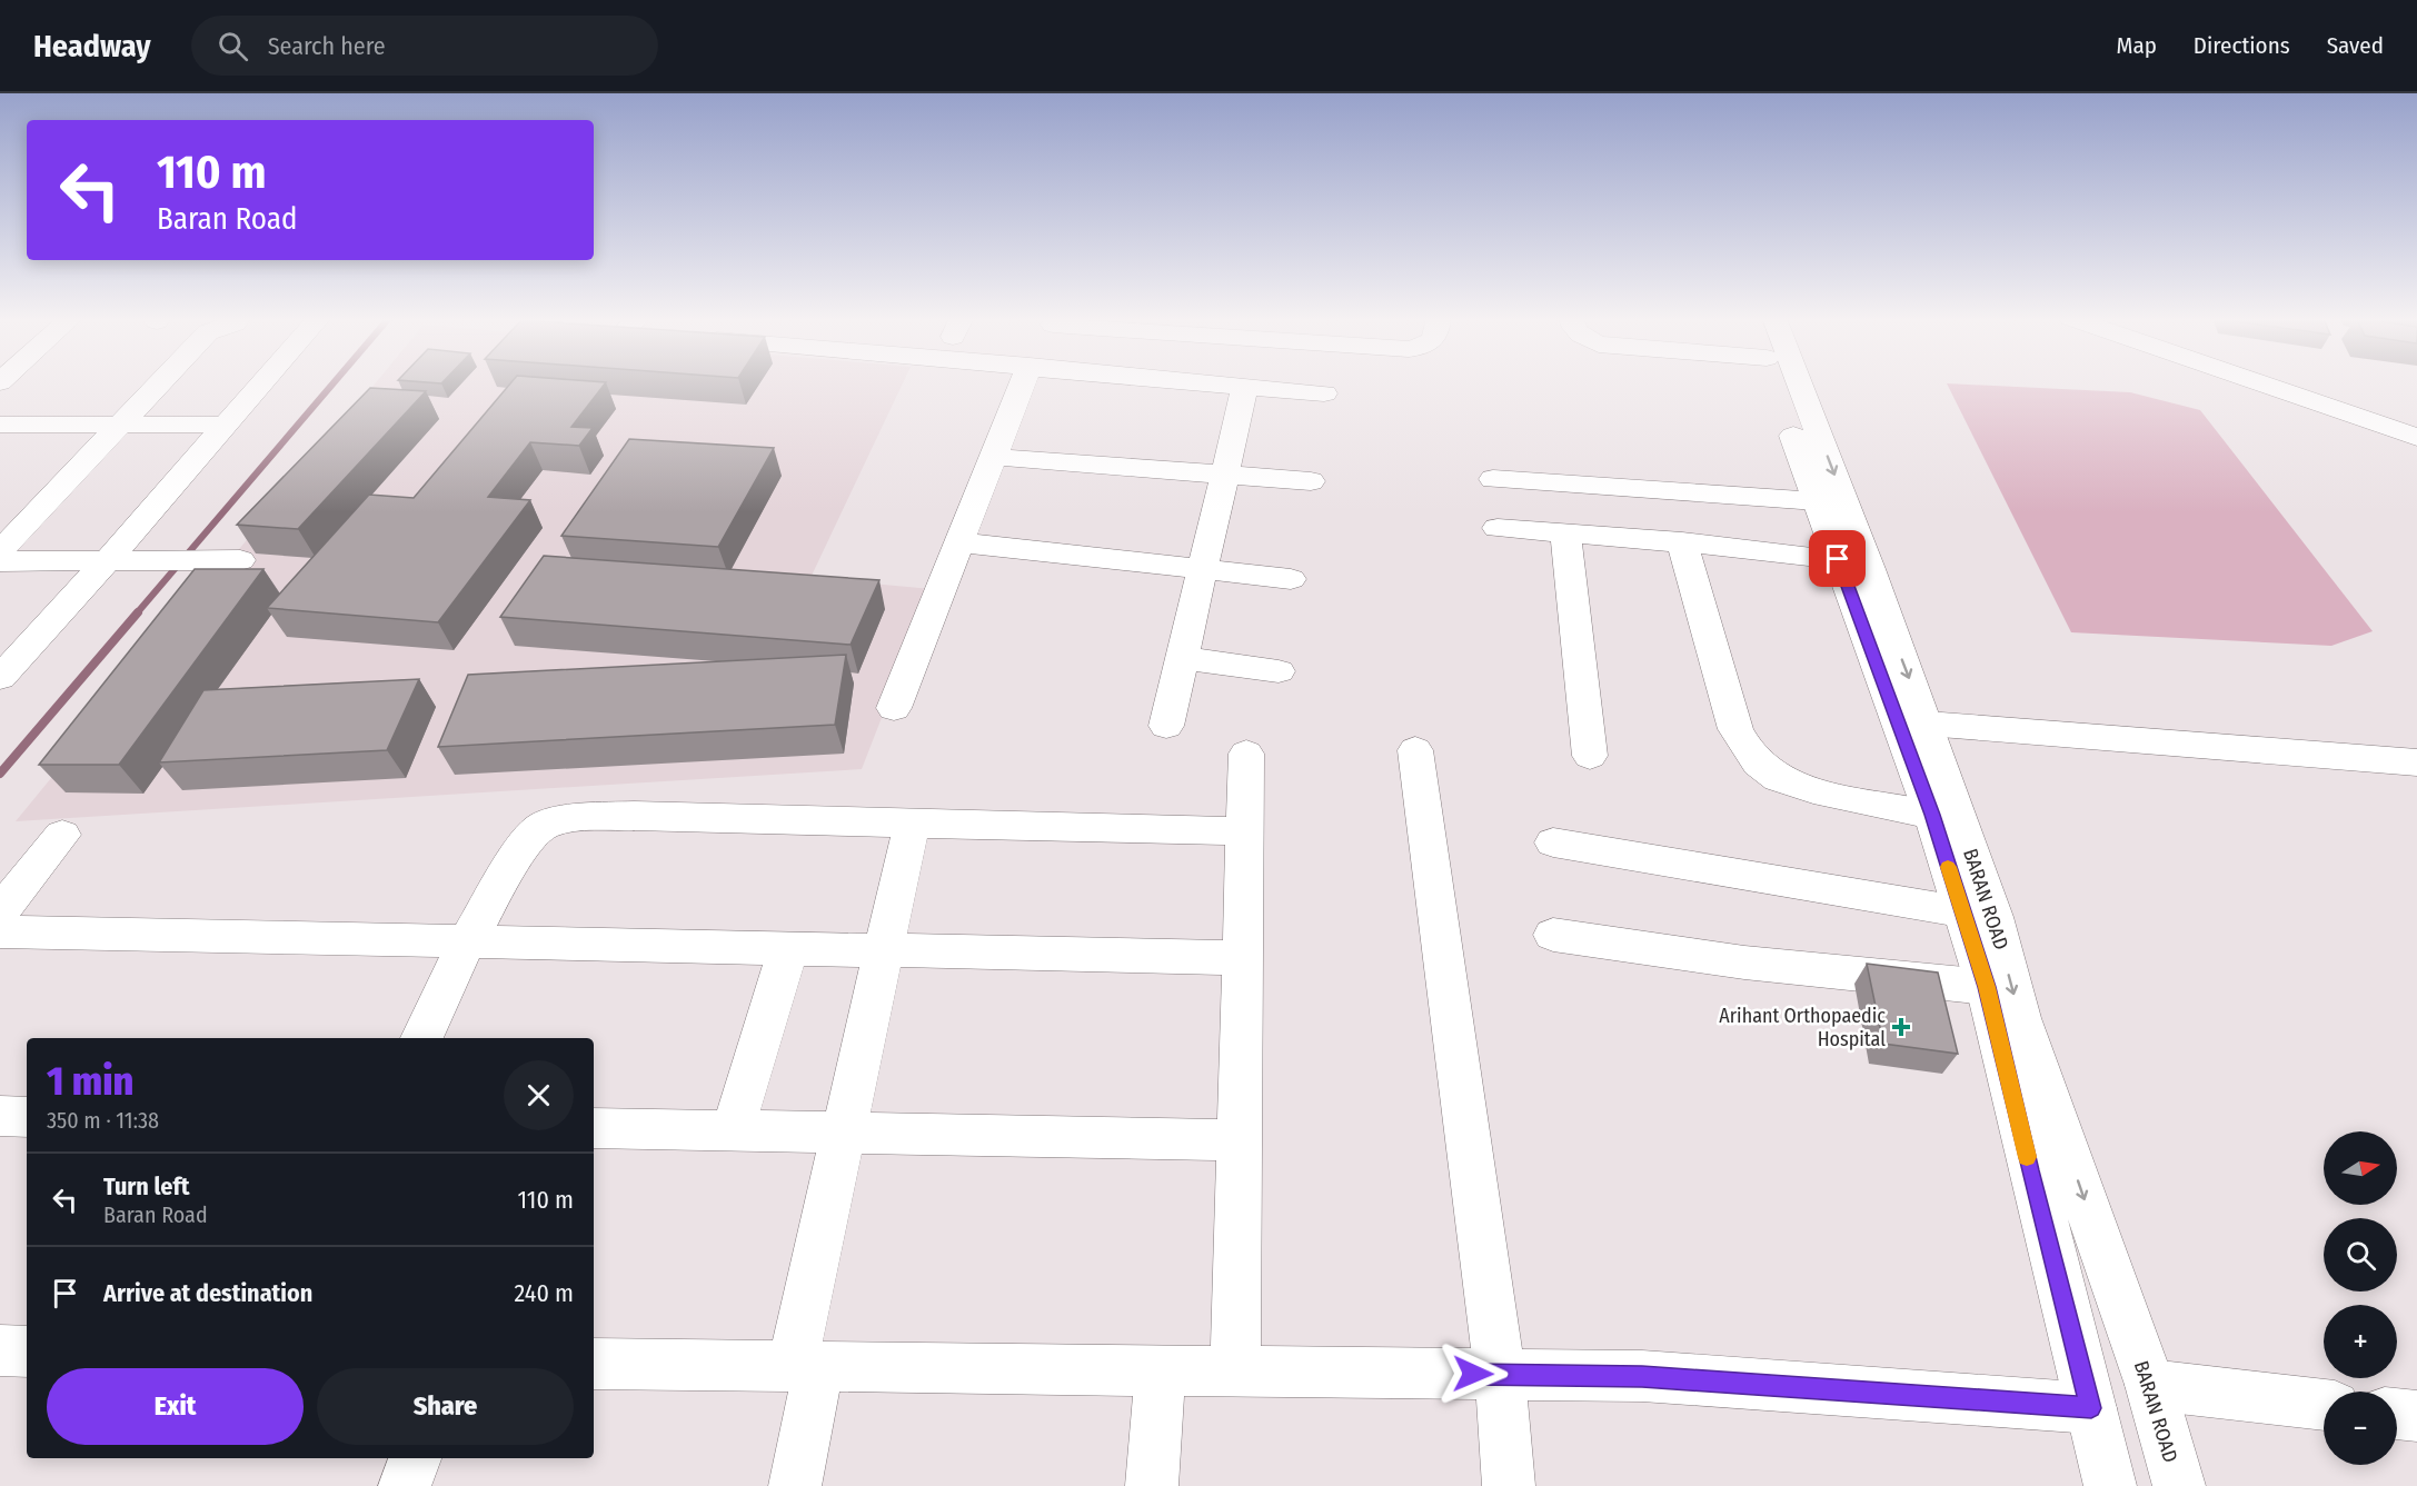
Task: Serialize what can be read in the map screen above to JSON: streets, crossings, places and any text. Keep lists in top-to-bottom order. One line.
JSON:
{"streets":{"street":["BARAN ROAD"]},"places":{"health":["Arihant Orthopaedic Hospital"]},"north":"right","page":{"header":"Headway","search":"Search here","nav":["Map","Directions","Saved"],"turn":["110 m","Baran Road"],"heading":["1 min","350 m · 11:38"],"map_buttons":["+","−"],"list":[{"name":"Turn left","note":"Baran Road","value":"110 m"},{"name":"Arrive at destination","value":"240 m"}],"buttons":["Exit","Share"]}}
